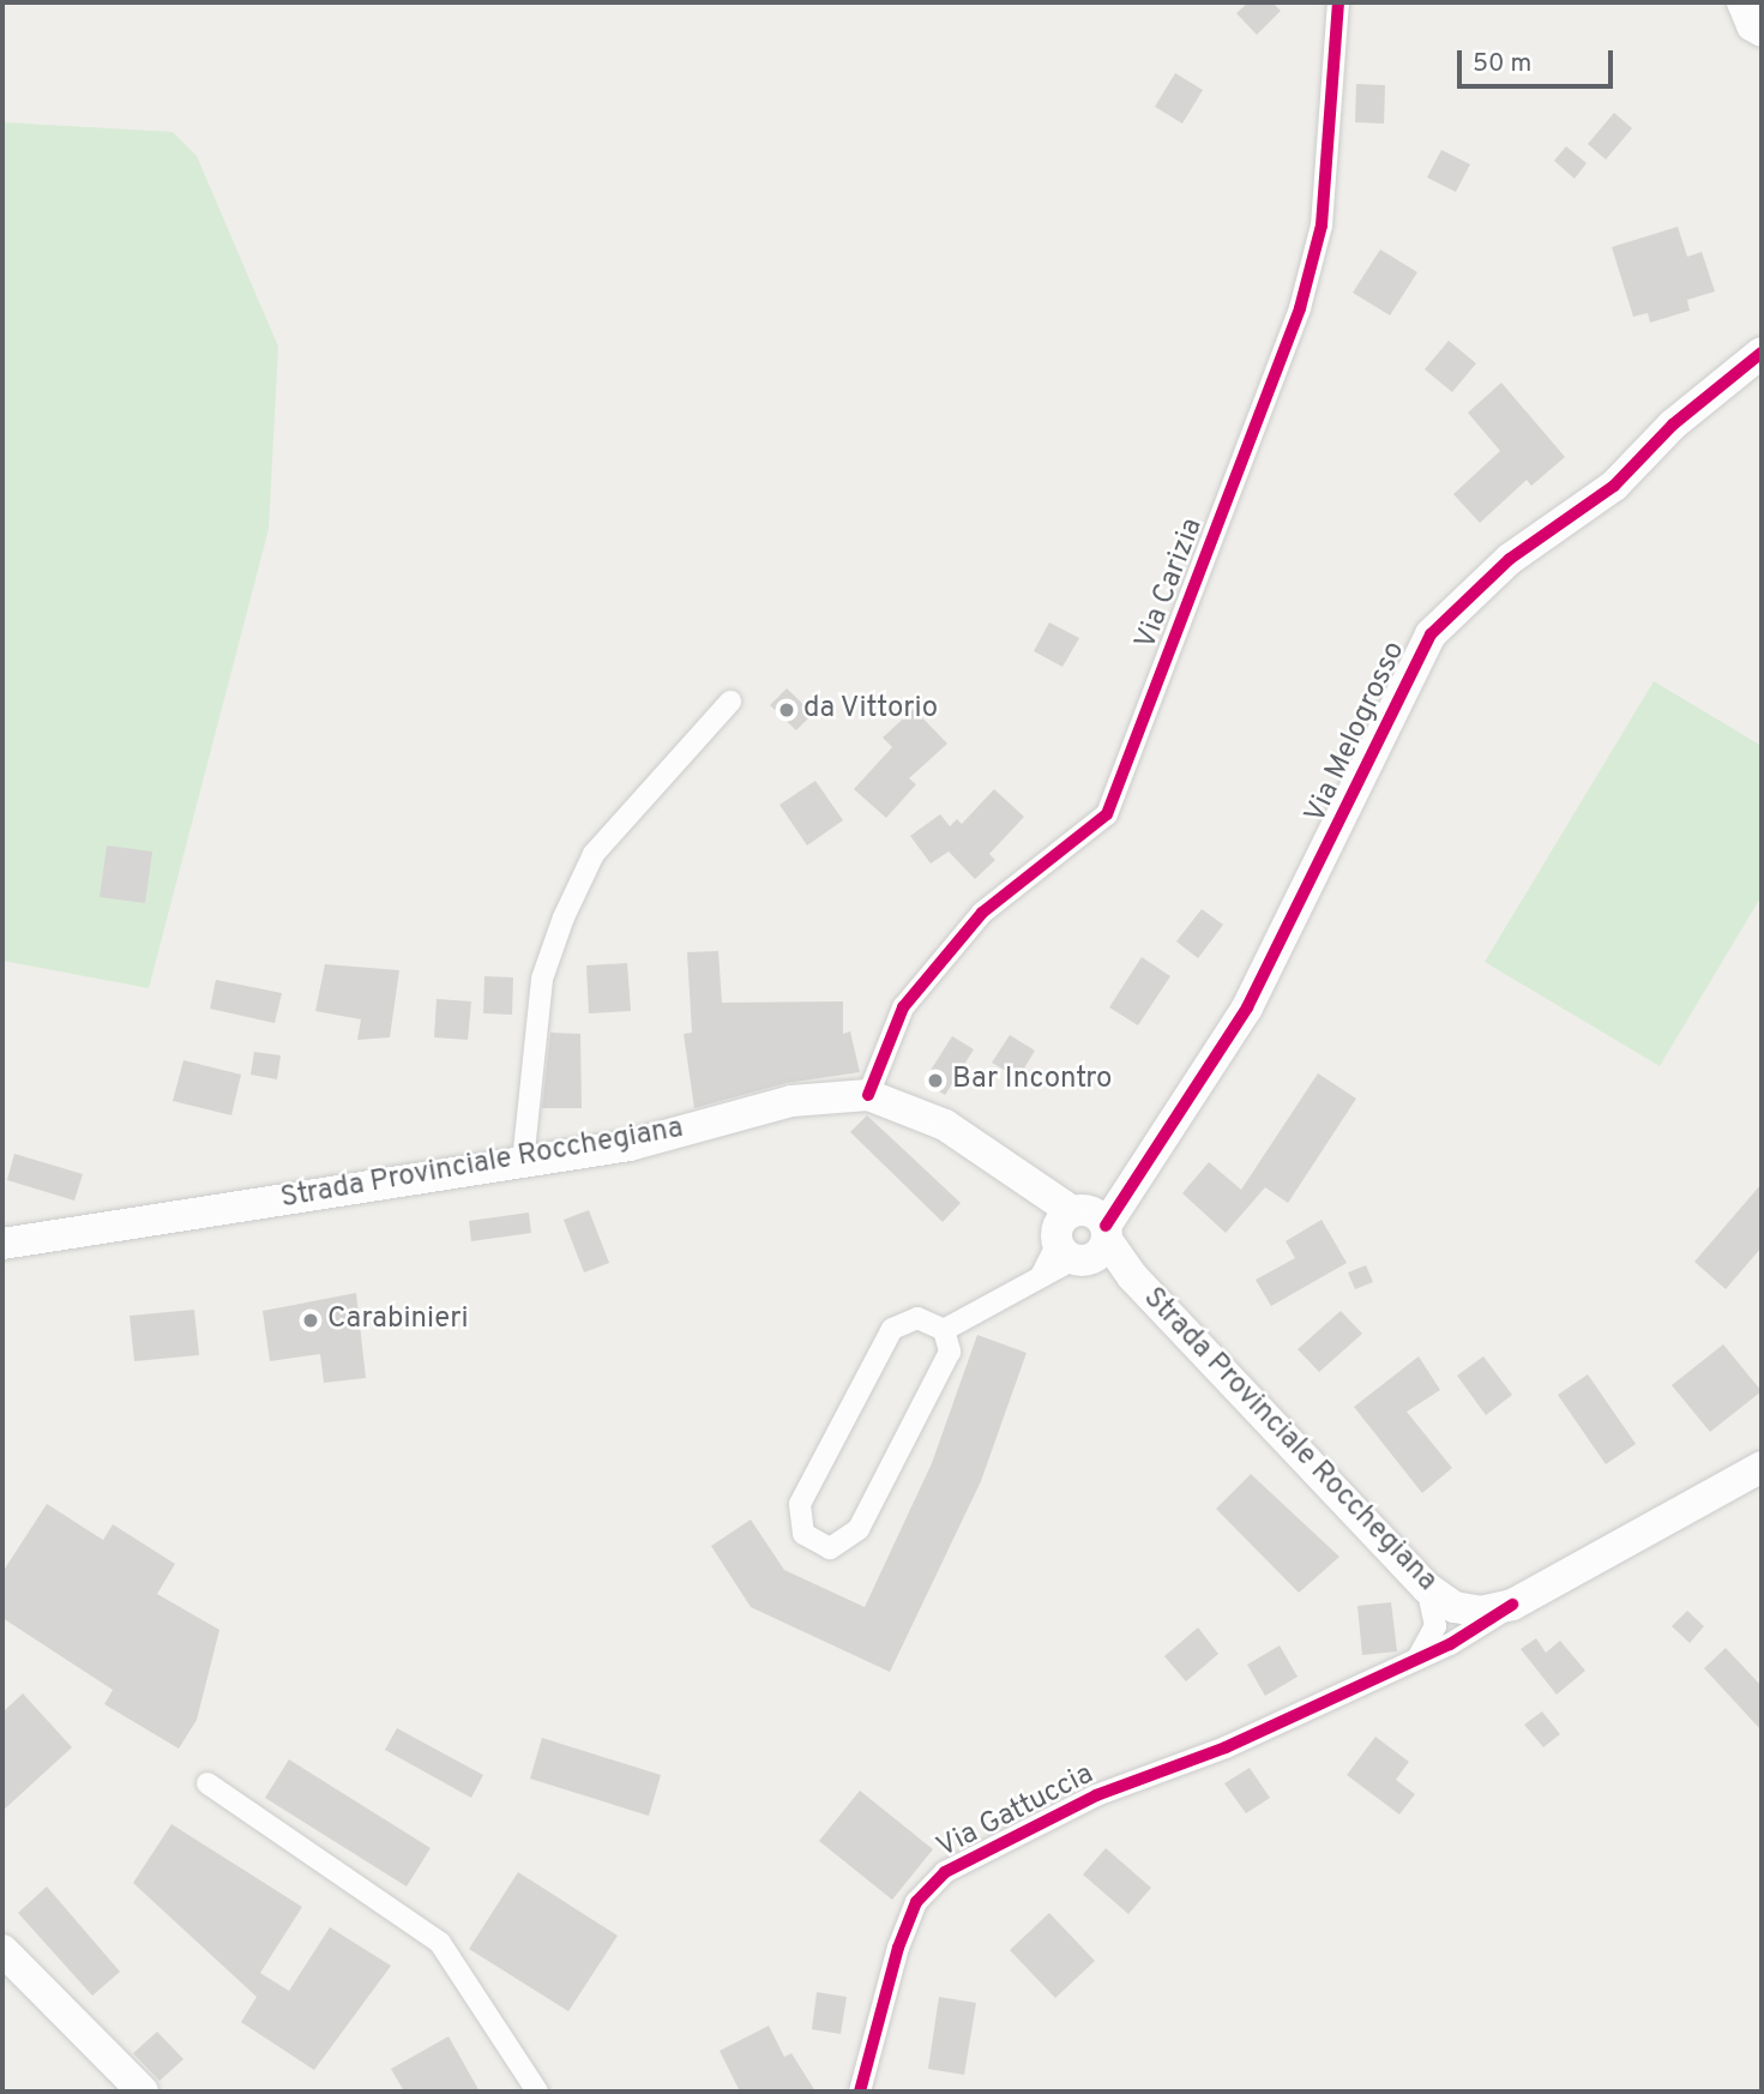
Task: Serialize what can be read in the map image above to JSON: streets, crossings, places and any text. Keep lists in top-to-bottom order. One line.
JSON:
{"streets":{"main road":["Via Melogrosso","Strada Provinciale Rocchegiana"],"street":["Via Carizia","Via Gattuccia"]},"crossings":[["Via Carizia","Strada Provinciale Rocchegiana"],["Via Melogrosso","Strada Provinciale Rocchegiana"],["Strada Provinciale Rocchegiana","Via Gattuccia"]],"places":["da Vittorio","Bar Incontro","Carabinieri"],"scale_bar":"50 m"}
